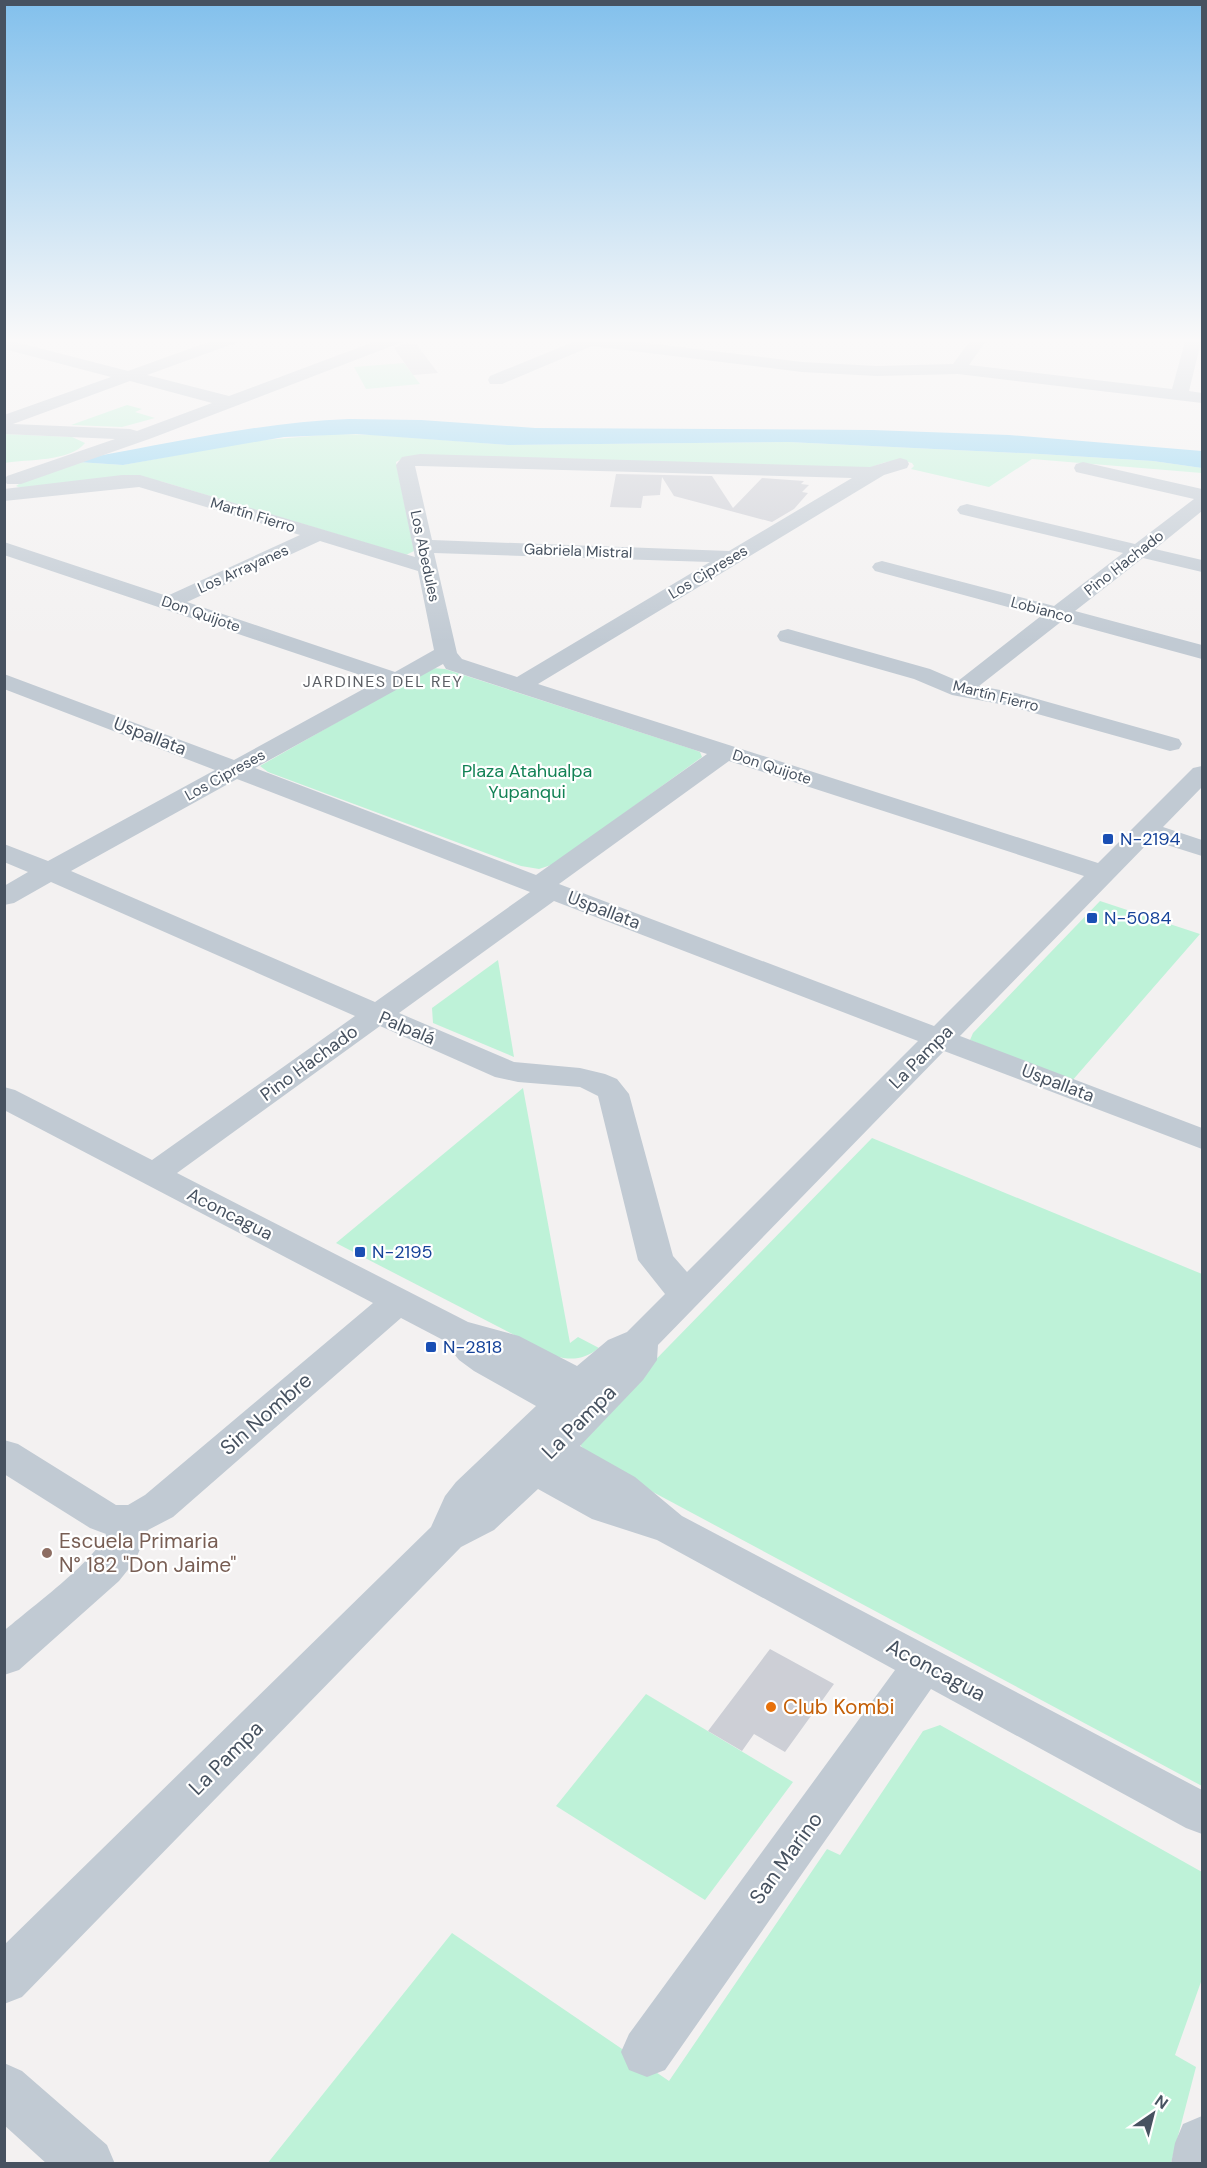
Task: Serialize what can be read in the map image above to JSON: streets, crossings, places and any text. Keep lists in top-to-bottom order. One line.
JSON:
{"streets":{"street":["Martín Fierro","Gabriela Mistral","Los Abedules","Pino Hachado","Los Arrayanes","Los Cipreses","Lobianco","Don Quijote","Uspallata","Palpalá","La Pampa","Aconcagua","Sin Nombre","San Marino"]},"crossings":[["Martín Fierro","Los Abedules"],["Martín Fierro","Pino Hachado"],["Martín Fierro","Los Arrayanes"],["Gabriela Mistral","Los Abedules"],["Gabriela Mistral","Los Cipreses"],["Los Abedules","Los Cipreses"],["Los Abedules","Don Quijote"],["Pino Hachado","Lobianco"],["Pino Hachado","Don Quijote"],["Pino Hachado","Uspallata"],["Pino Hachado","Palpalá"],["Pino Hachado","Aconcagua"],["Los Arrayanes","Don Quijote"],["Los Cipreses","Don Quijote"],["Los Cipreses","Uspallata"],["Los Cipreses","Palpalá"],["Don Quijote","La Pampa"],["Uspallata","La Pampa"],["Palpalá","La Pampa"],["La Pampa","Aconcagua"],["Aconcagua","Sin Nombre"],["Aconcagua","San Marino"]],"districts":["JARDINES DEL REY"],"parks":["Plaza Atahualpa Yupanqui"],"places":{"transit":["N-2194","N-5084","N-2195","N-2818"],"other":["Escuela Primaria N° 182 \"Don Jaime\"","Club Kombi"]},"north":"top right"}
